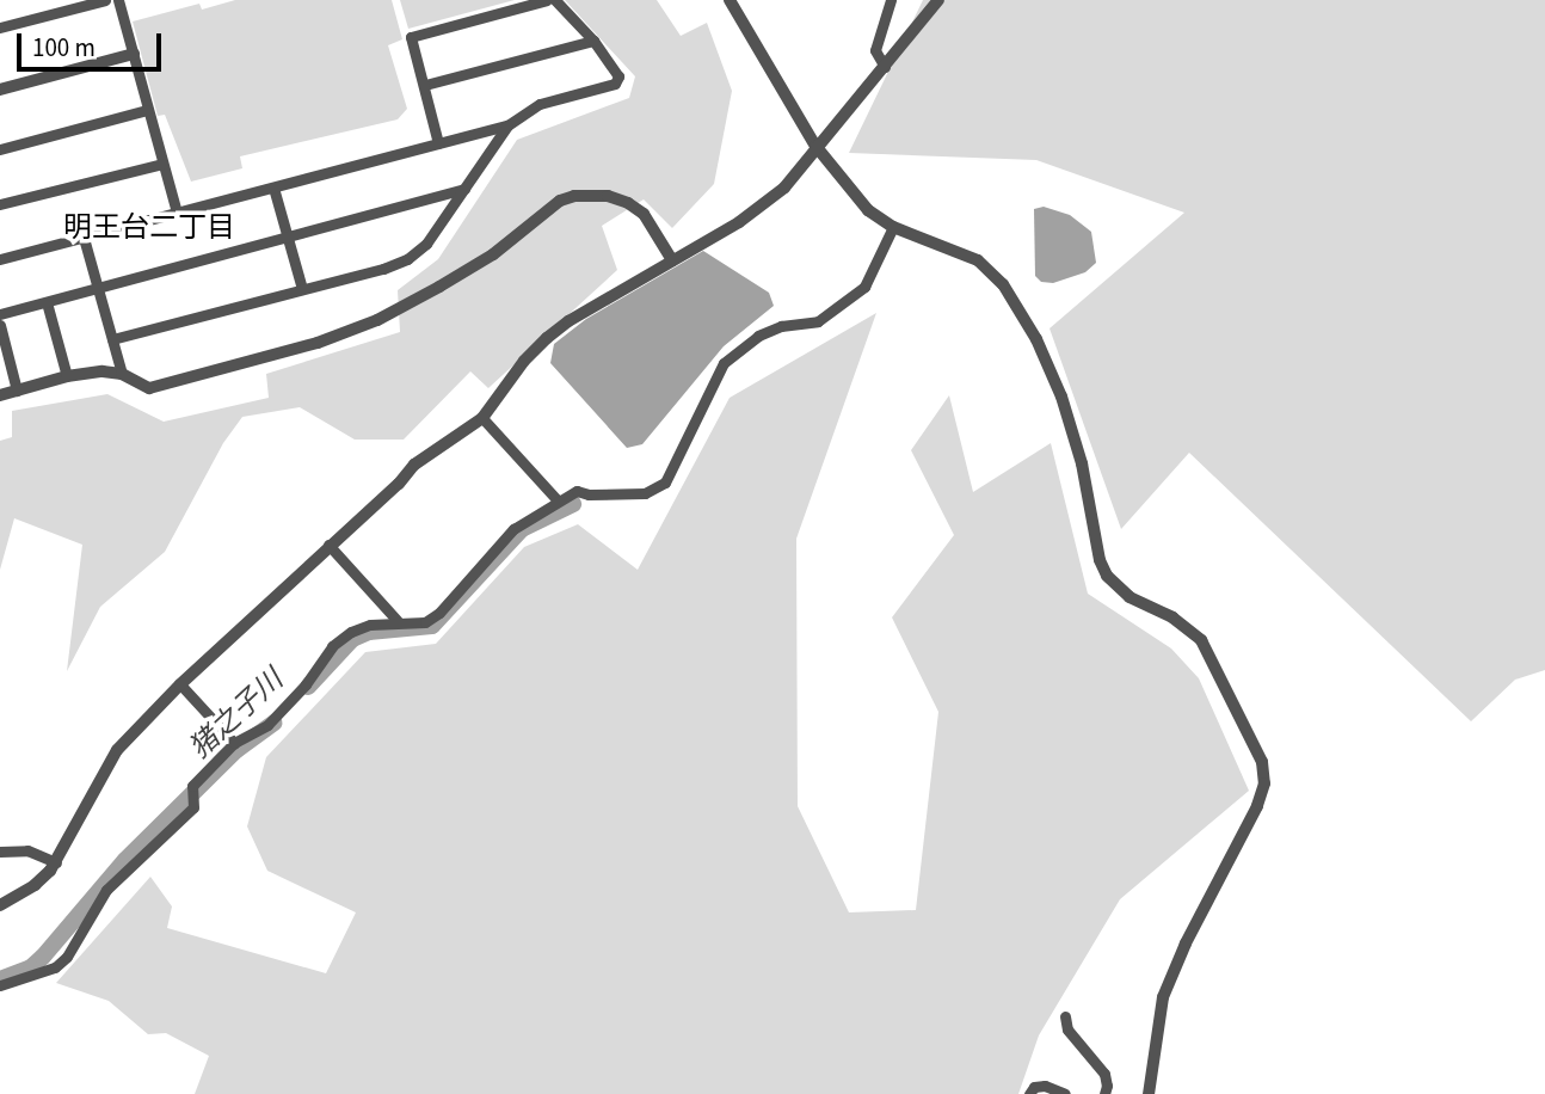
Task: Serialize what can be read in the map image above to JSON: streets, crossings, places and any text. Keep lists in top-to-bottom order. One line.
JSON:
{"districts":["明王台二丁目"],"water":["猪之子川"],"scale_bar":"100 m"}
